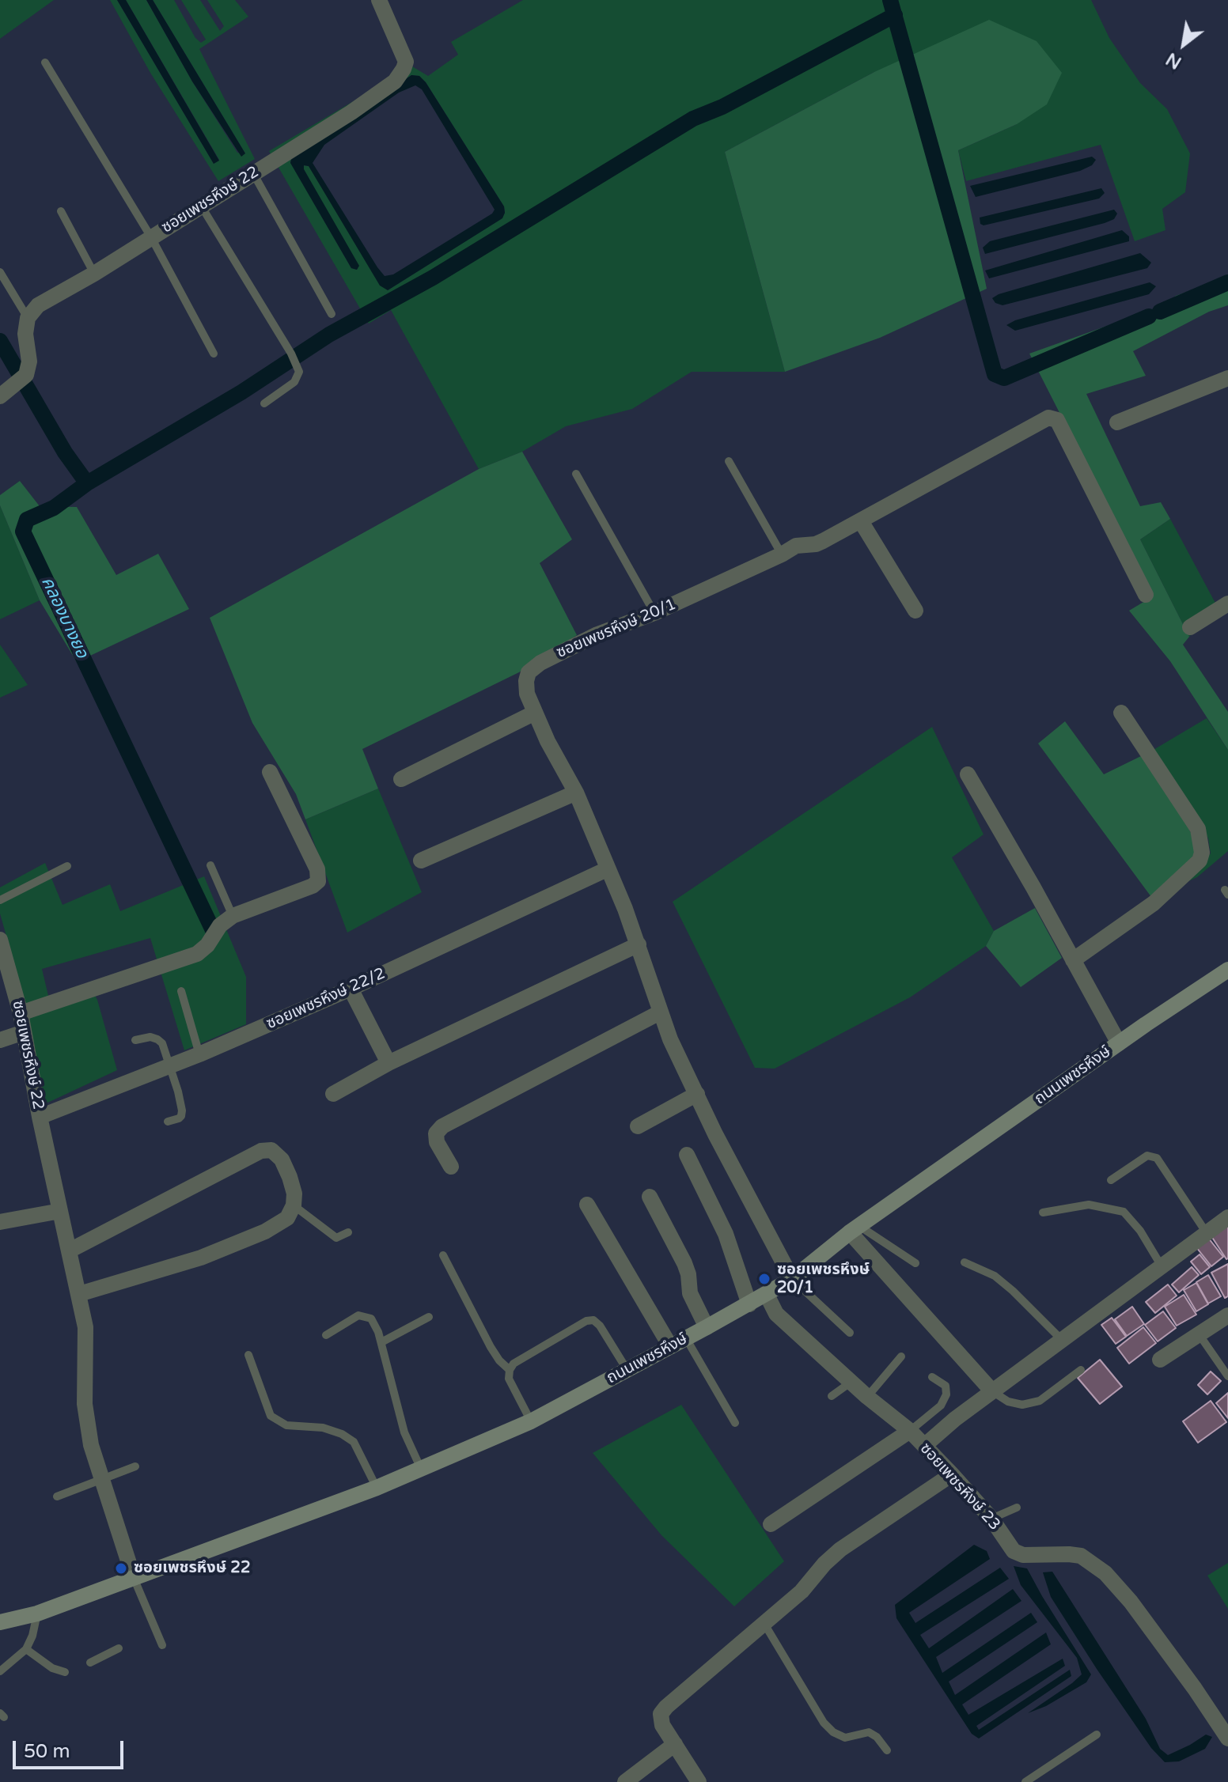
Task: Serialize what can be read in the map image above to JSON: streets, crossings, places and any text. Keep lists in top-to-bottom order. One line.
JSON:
{"streets":{"main road":["ถนนเพชรหึงษ์"],"street":["ซอยเพชรหึงษ์ 22","ซอยเพชรหึงษ์ 20/1","ซอยเพชรหึงษ์ 22/2","ซอยเพชรหึงษ์ 23"]},"crossings":[["ซอยเพชรหึงษ์ 22","ซอยเพชรหึงษ์ 22/2"],["ซอยเพชรหึงษ์ 22","ถนนเพชรหึงษ์"],["ซอยเพชรหึงษ์ 20/1","ซอยเพชรหึงษ์ 22/2"],["ซอยเพชรหึงษ์ 20/1","ถนนเพชรหึงษ์"],["ถนนเพชรหึงษ์","ซอยเพชรหึงษ์ 23"]],"water":["คลองบางยอ"],"places":["ซอยเพชรหึงษ์ 20/1","ซอยเพชรหึงษ์ 22"],"scale_bar":"50 m","north":"bottom left"}
